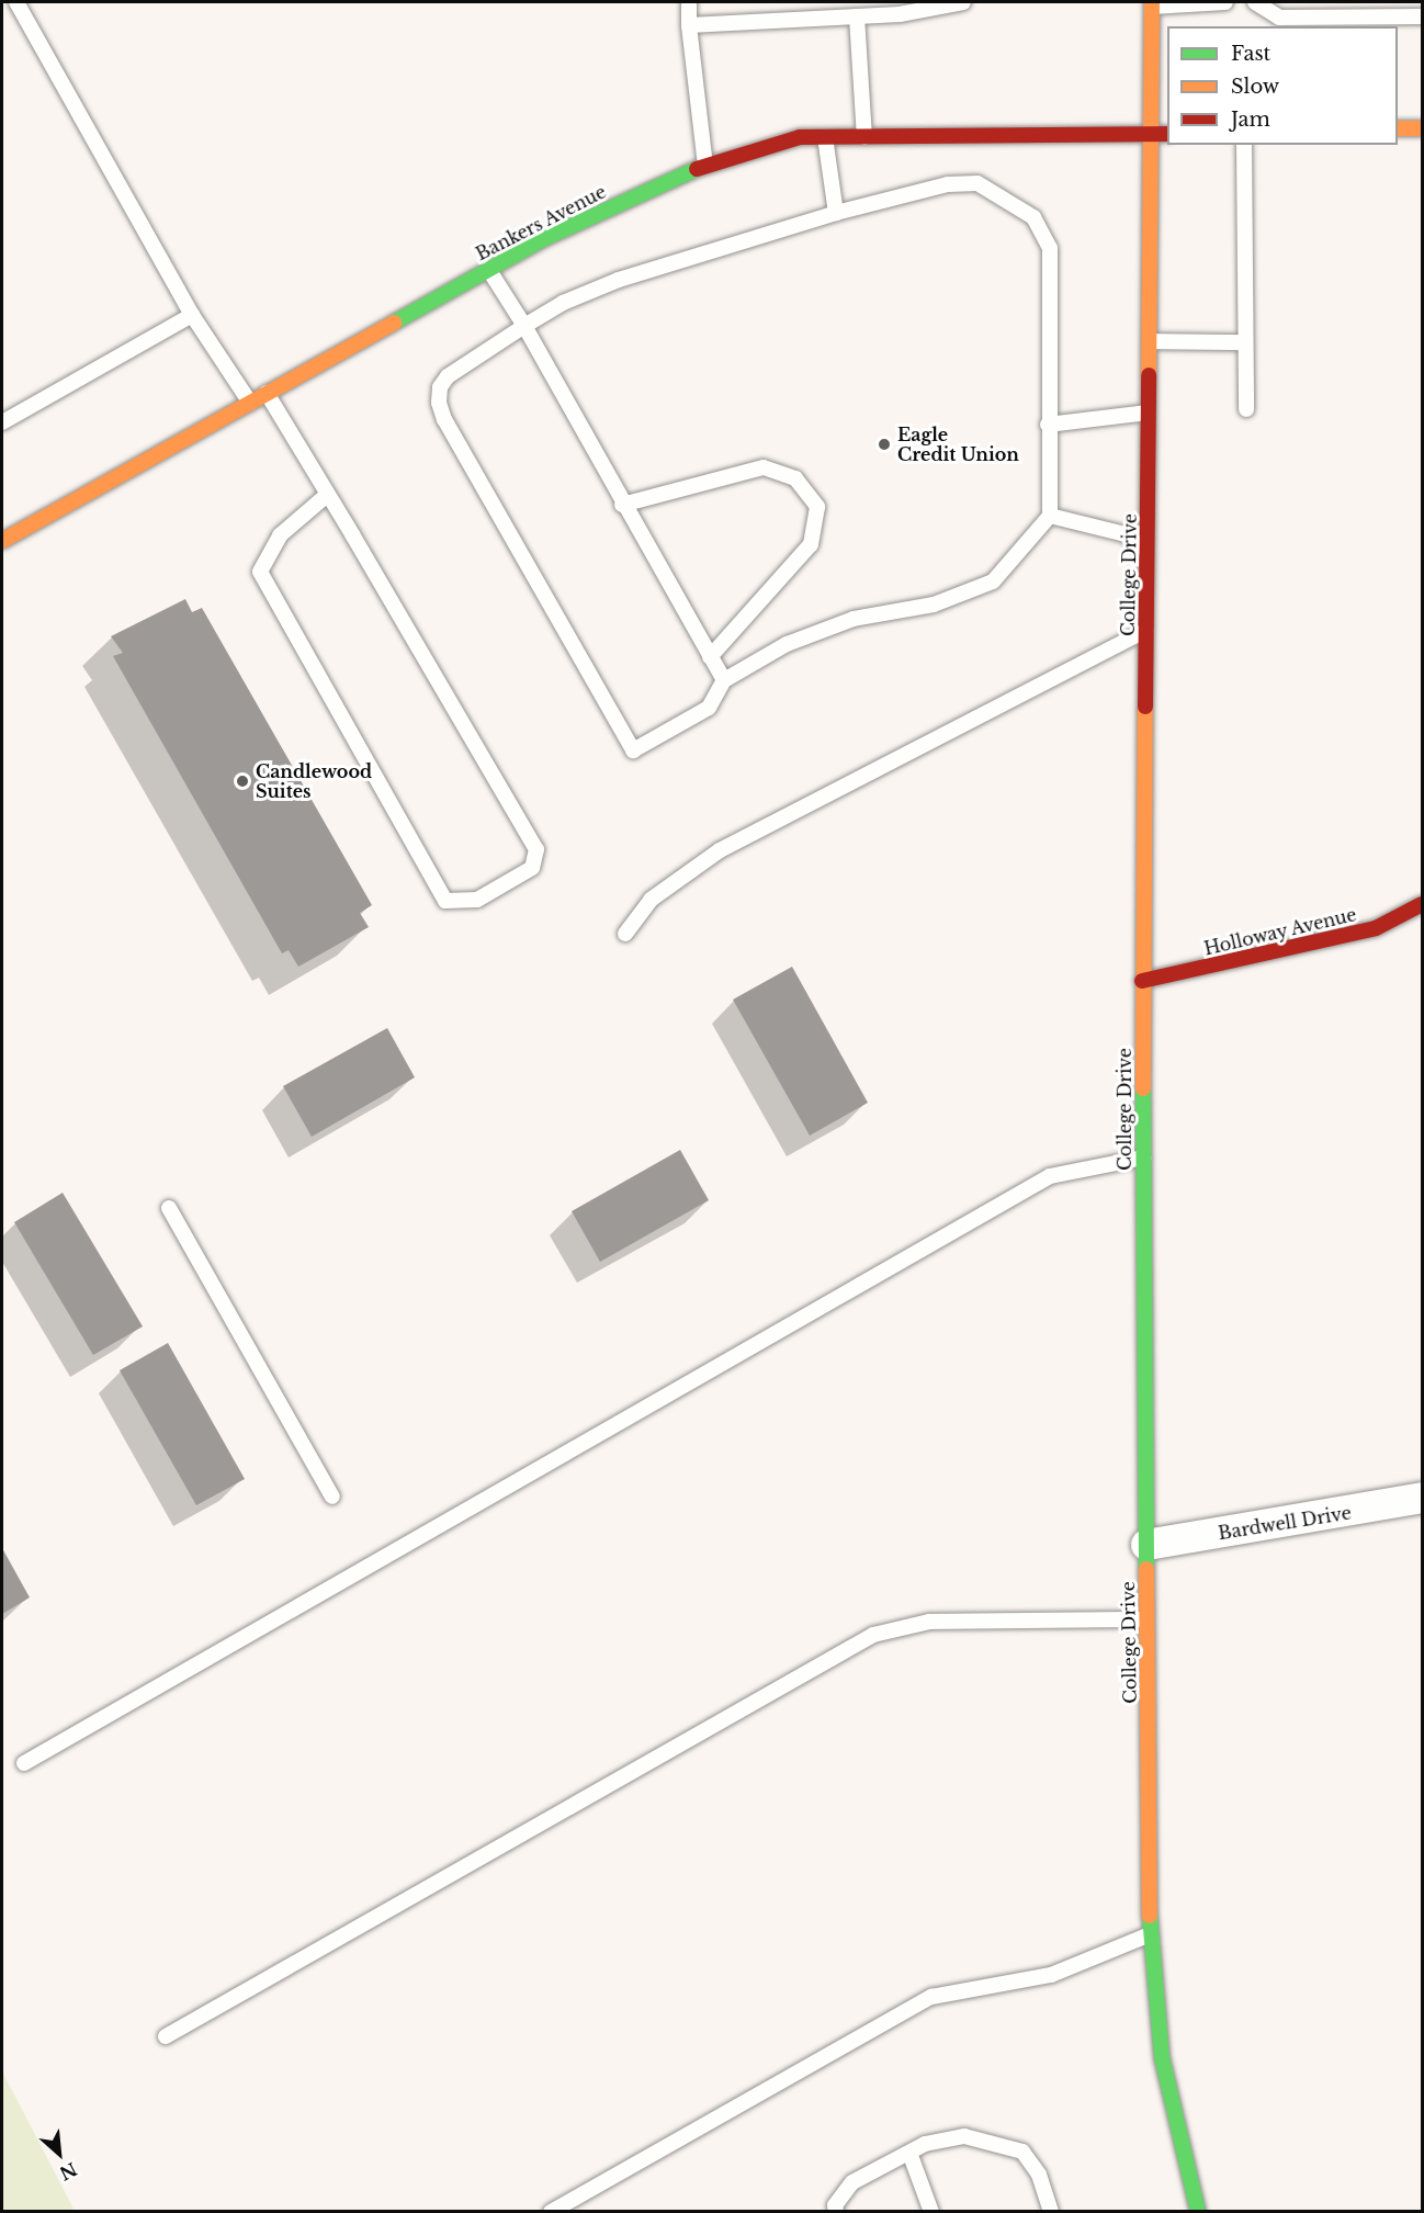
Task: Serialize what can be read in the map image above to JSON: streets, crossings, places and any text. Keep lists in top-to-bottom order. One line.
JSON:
{"streets":{"street":["Bankers Avenue","College Drive","Holloway Avenue","Bardwell Drive"]},"crossings":[["Bankers Avenue","College Drive"],["College Drive","Holloway Avenue"],["College Drive","Bardwell Drive"]],"places":["Eagle Credit Union","Candlewood Suites"],"legend":["Fast","Slow","Jam"],"north":"bottom right"}
